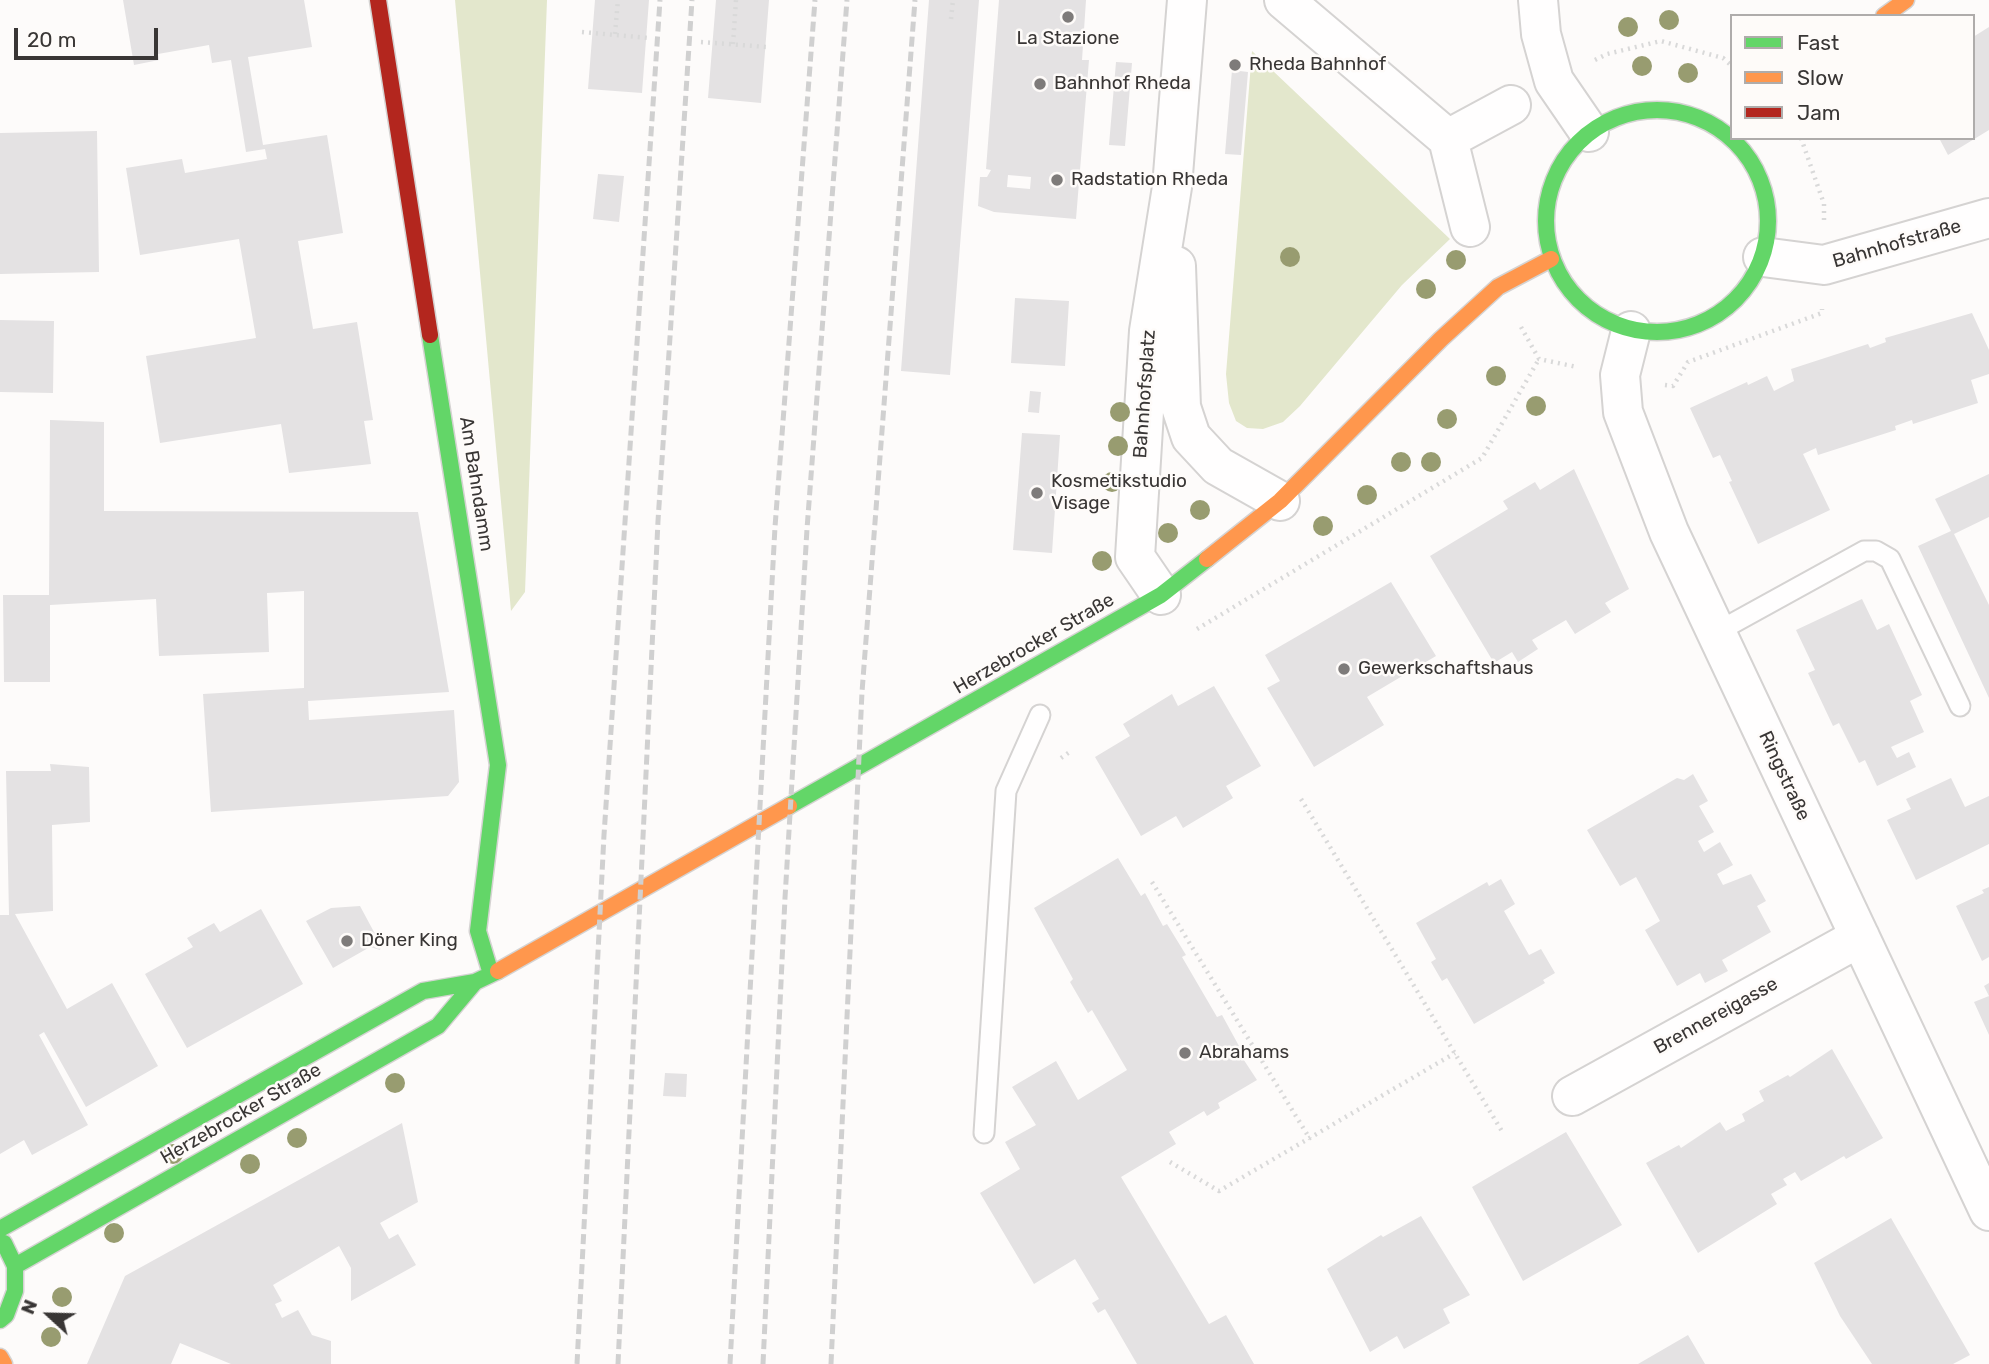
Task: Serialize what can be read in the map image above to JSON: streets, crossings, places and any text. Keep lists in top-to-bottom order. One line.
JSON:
{"streets":{"main road":["Am Bahndamm","Herzebrocker Straße"],"street":["Bahnhofstraße","Bahnhofsplatz","Ringstraße","Brennereigasse"]},"crossings":[["Bahnhofsplatz","Herzebrocker Straße"],["Am Bahndamm","Herzebrocker Straße"],["Ringstraße","Brennereigasse"]],"places":["La Stazione","Rheda Bahnhof","Bahnhof Rheda","Radstation Rheda","Kosmetikstudio Visage","Gewerkschaftshaus","Döner King","Abrahams"],"legend":["Fast","Slow","Jam"],"scale_bar":"20 m","north":"left"}
